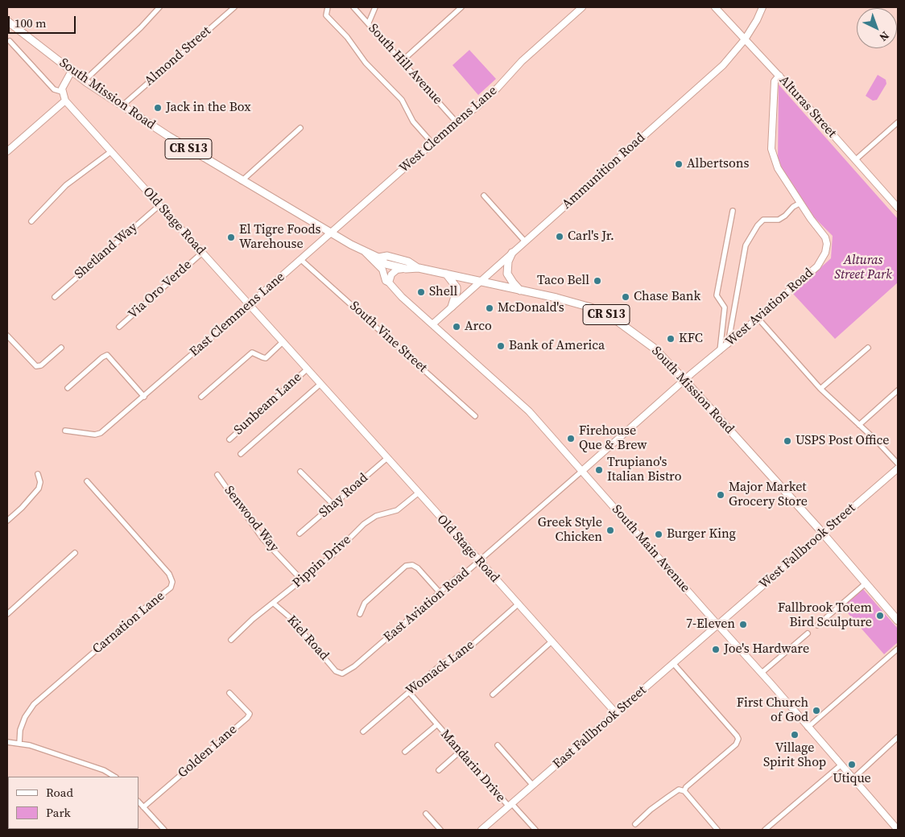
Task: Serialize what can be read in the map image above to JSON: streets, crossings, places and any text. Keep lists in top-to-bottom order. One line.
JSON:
{"streets":{"main road":["South Mission Road","CR S13"],"street":["Almond Street","South Hill Avenue","Alturas Street","West Clemmens Lane","Ammunition Road","Old Stage Road","Shetland Way","Via Oro Verde","West Aviation Road","East Clemmens Lane","South Vine Street","Sunbeam Lane","Shay Road","Senwood Way","West Fallbrook Street","South Main Avenue","Pippin Drive","East Aviation Road","Carnation Lane","Kiel Road","Womack Lane","East Fallbrook Street","Golden Lane","Mandarin Drive"]},"crossings":[["Almond Street","South Mission Road"],["South Hill Avenue","West Clemmens Lane"],["South Mission Road","West Clemmens Lane"],["South Mission Road","Ammunition Road"],["South Mission Road","West Aviation Road"],["South Mission Road","East Clemmens Lane"],["South Mission Road","West Fallbrook Street"],["South Mission Road","South Main Avenue"],["Alturas Street","Ammunition Road"],["Alturas Street","West Aviation Road"],["West Clemmens Lane","East Clemmens Lane"],["Ammunition Road","South Main Avenue"],["Old Stage Road","Shetland Way"],["Old Stage Road","Via Oro Verde"],["Old Stage Road","East Clemmens Lane"],["Old Stage Road","Sunbeam Lane"],["Old Stage Road","Shay Road"],["Old Stage Road","Pippin Drive"],["Old Stage Road","East Aviation Road"],["Old Stage Road","Womack Lane"],["Old Stage Road","East Fallbrook Street"],["West Aviation Road","South Main Avenue"],["West Aviation Road","East Aviation Road"],["East Clemmens Lane","South Vine Street"],["Senwood Way","Pippin Drive"],["West Fallbrook Street","South Main Avenue"],["West Fallbrook Street","East Fallbrook Street"],["South Main Avenue","East Aviation Road"],["South Main Avenue","East Fallbrook Street"],["Pippin Drive","Kiel Road"],["East Aviation Road","Kiel Road"],["Womack Lane","Mandarin Drive"],["East Fallbrook Street","Mandarin Drive"]],"parks":["Alturas Street Park"],"places":["Jack in the Box","Albertsons","Carl's Jr.","El Tigre Foods Warehouse","Taco Bell","Shell","Chase Bank","McDonald's","Arco","KFC","Bank of America","Firehouse Que & Brew","USPS Post Office","Trupiano's Italian Bistro","Major Market Grocery Store","Greek Style Chicken","Burger King","Fallbrook Totem Bird Sculpture","7-Eleven","Joe's Hardware","First Church of God","Village Spirit Shop","Utique"],"legend":["Road","Park"],"scale_bar":"100 m","north":"bottom right"}
